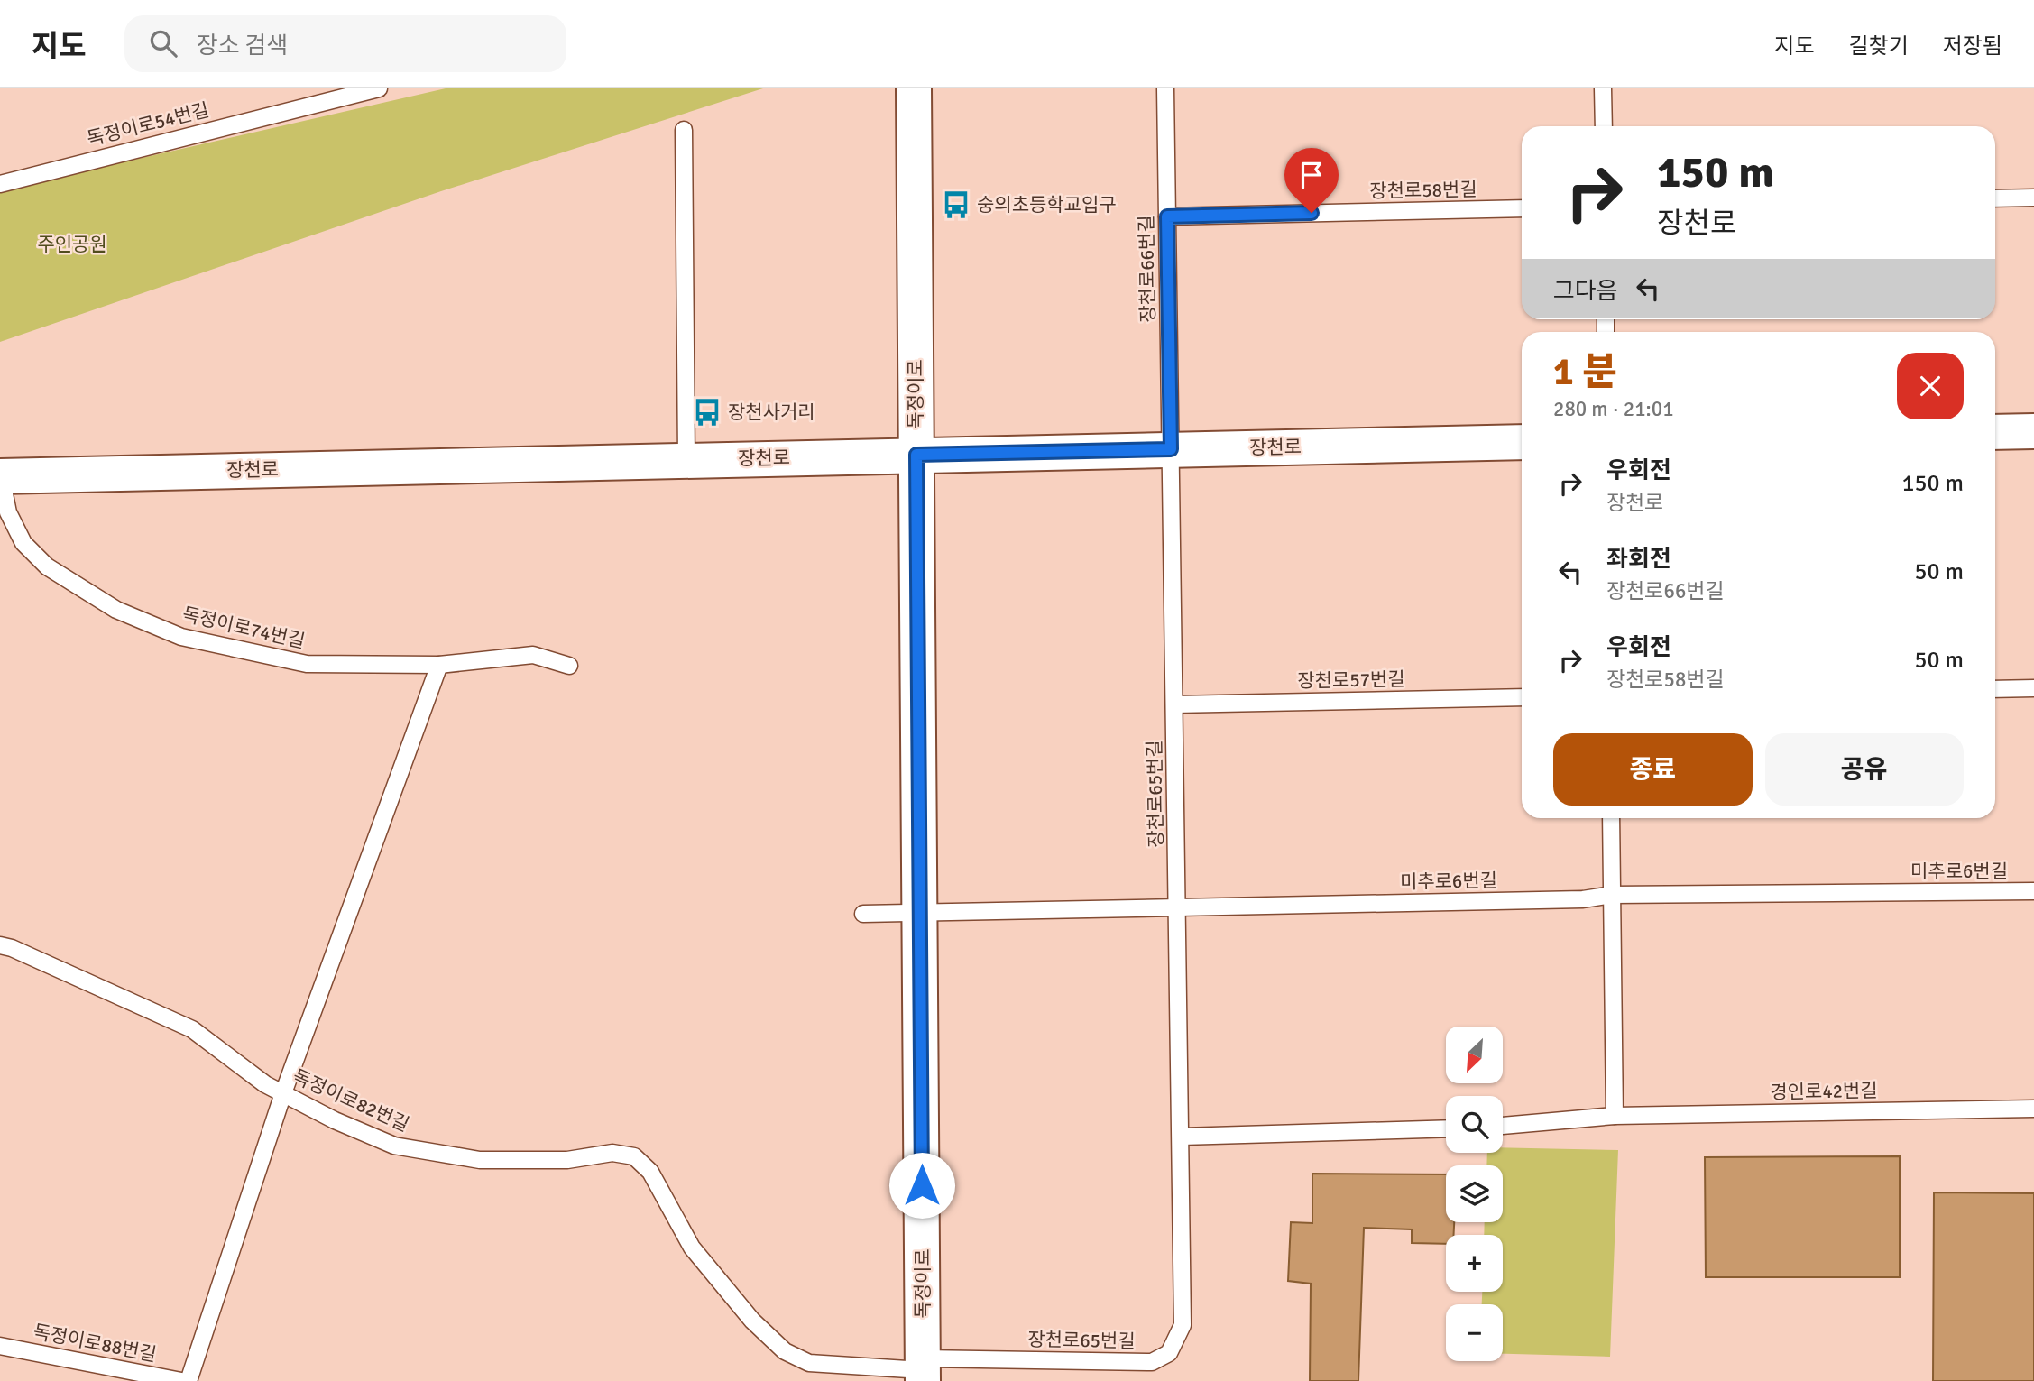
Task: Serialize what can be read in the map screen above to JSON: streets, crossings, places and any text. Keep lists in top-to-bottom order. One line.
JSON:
{"streets":{"street":["독정이로","장천로"],"lane":["독정이로54번길","장천로58번길","장천로66번길","독정이로74번길","장천로57번길","장천로65번길","미추로6번길","경인로42번길","독정이로82번길","독정이로88번길"]},"crossings":[["장천로58번길","장천로66번길"],["장천로66번길","장천로"],["장천로66번길","장천로65번길"],["독정이로","장천로"],["독정이로","장천로65번길"],["독정이로","미추로6번길"],["독정이로","독정이로82번길"],["장천로","독정이로74번길"],["장천로","장천로65번길"],["장천로57번길","장천로65번길"],["장천로65번길","미추로6번길"],["장천로65번길","독정이로82번길"]],"parks":["주인공원"],"places":{"bus stop":["숭의초등학교입구","장천사거리"]},"north":"bottom left","page":{"header":"지도","search":"장소 검색","nav":["지도","길찾기","저장됨"],"turn":["150 m","장천로"],"then":"그다음","heading":["1 분","280 m · 21:01"],"list":[{"name":"우회전","note":"장천로","value":"150 m"},{"name":"좌회전","note":"장천로66번길","value":"50 m"},{"name":"우회전","note":"장천로58번길","value":"50 m"}],"buttons":["종료","공유"],"map_buttons":["+","−"]}}
